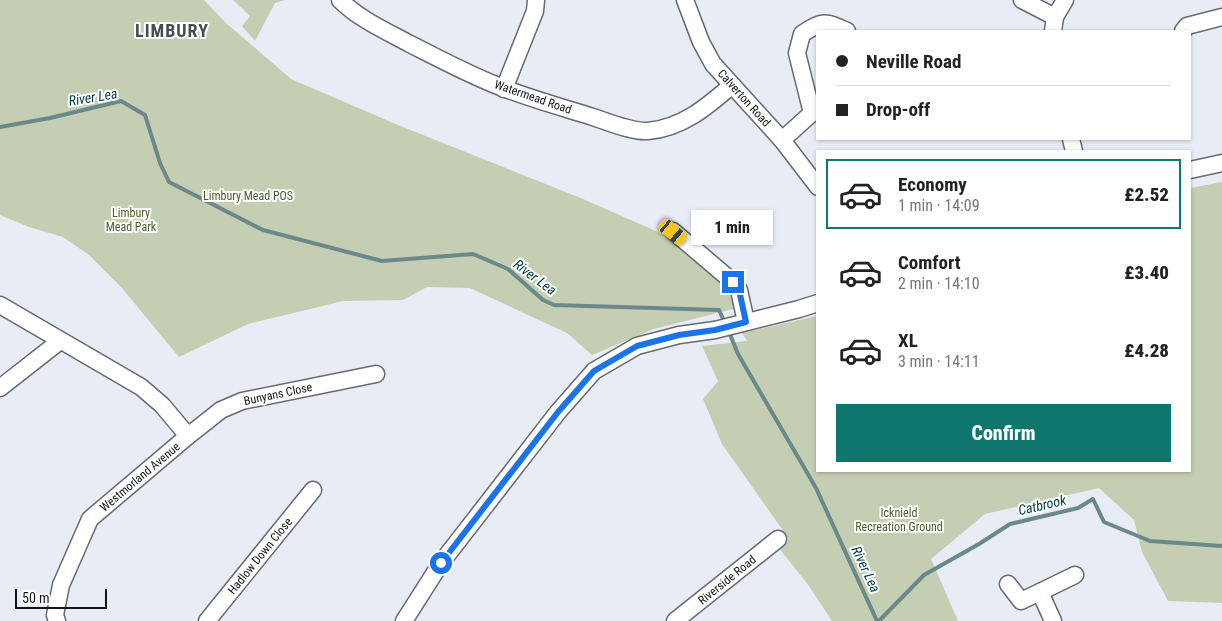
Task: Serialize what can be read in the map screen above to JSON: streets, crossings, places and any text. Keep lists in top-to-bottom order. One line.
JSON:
{"streets":{"street":["Watermead Road","Calverton Road","Bunyans Close","Westmorland Avenue","Hadlow Down Close","Riverside Road"]},"crossings":[["Watermead Road","Calverton Road"],["Bunyans Close","Westmorland Avenue"]],"districts":["LIMBURY"],"water":["River Lea","Catbrook"],"parks":["Limbury Mead POS","Limbury Mead Park","Icknield Recreation Ground"],"scale_bar":"50 m","page":{"banner":["Neville Road","Drop-off"],"list":[{"name":"Economy","note":"1 min · 14:09","value":"£2.52"},{"name":"Comfort","note":"2 min · 14:10","value":"£3.40"},{"name":"XL","note":"3 min · 14:11","value":"£4.28"}],"bubble":"1 min","buttons":"Confirm","scale":"50 m"}}
